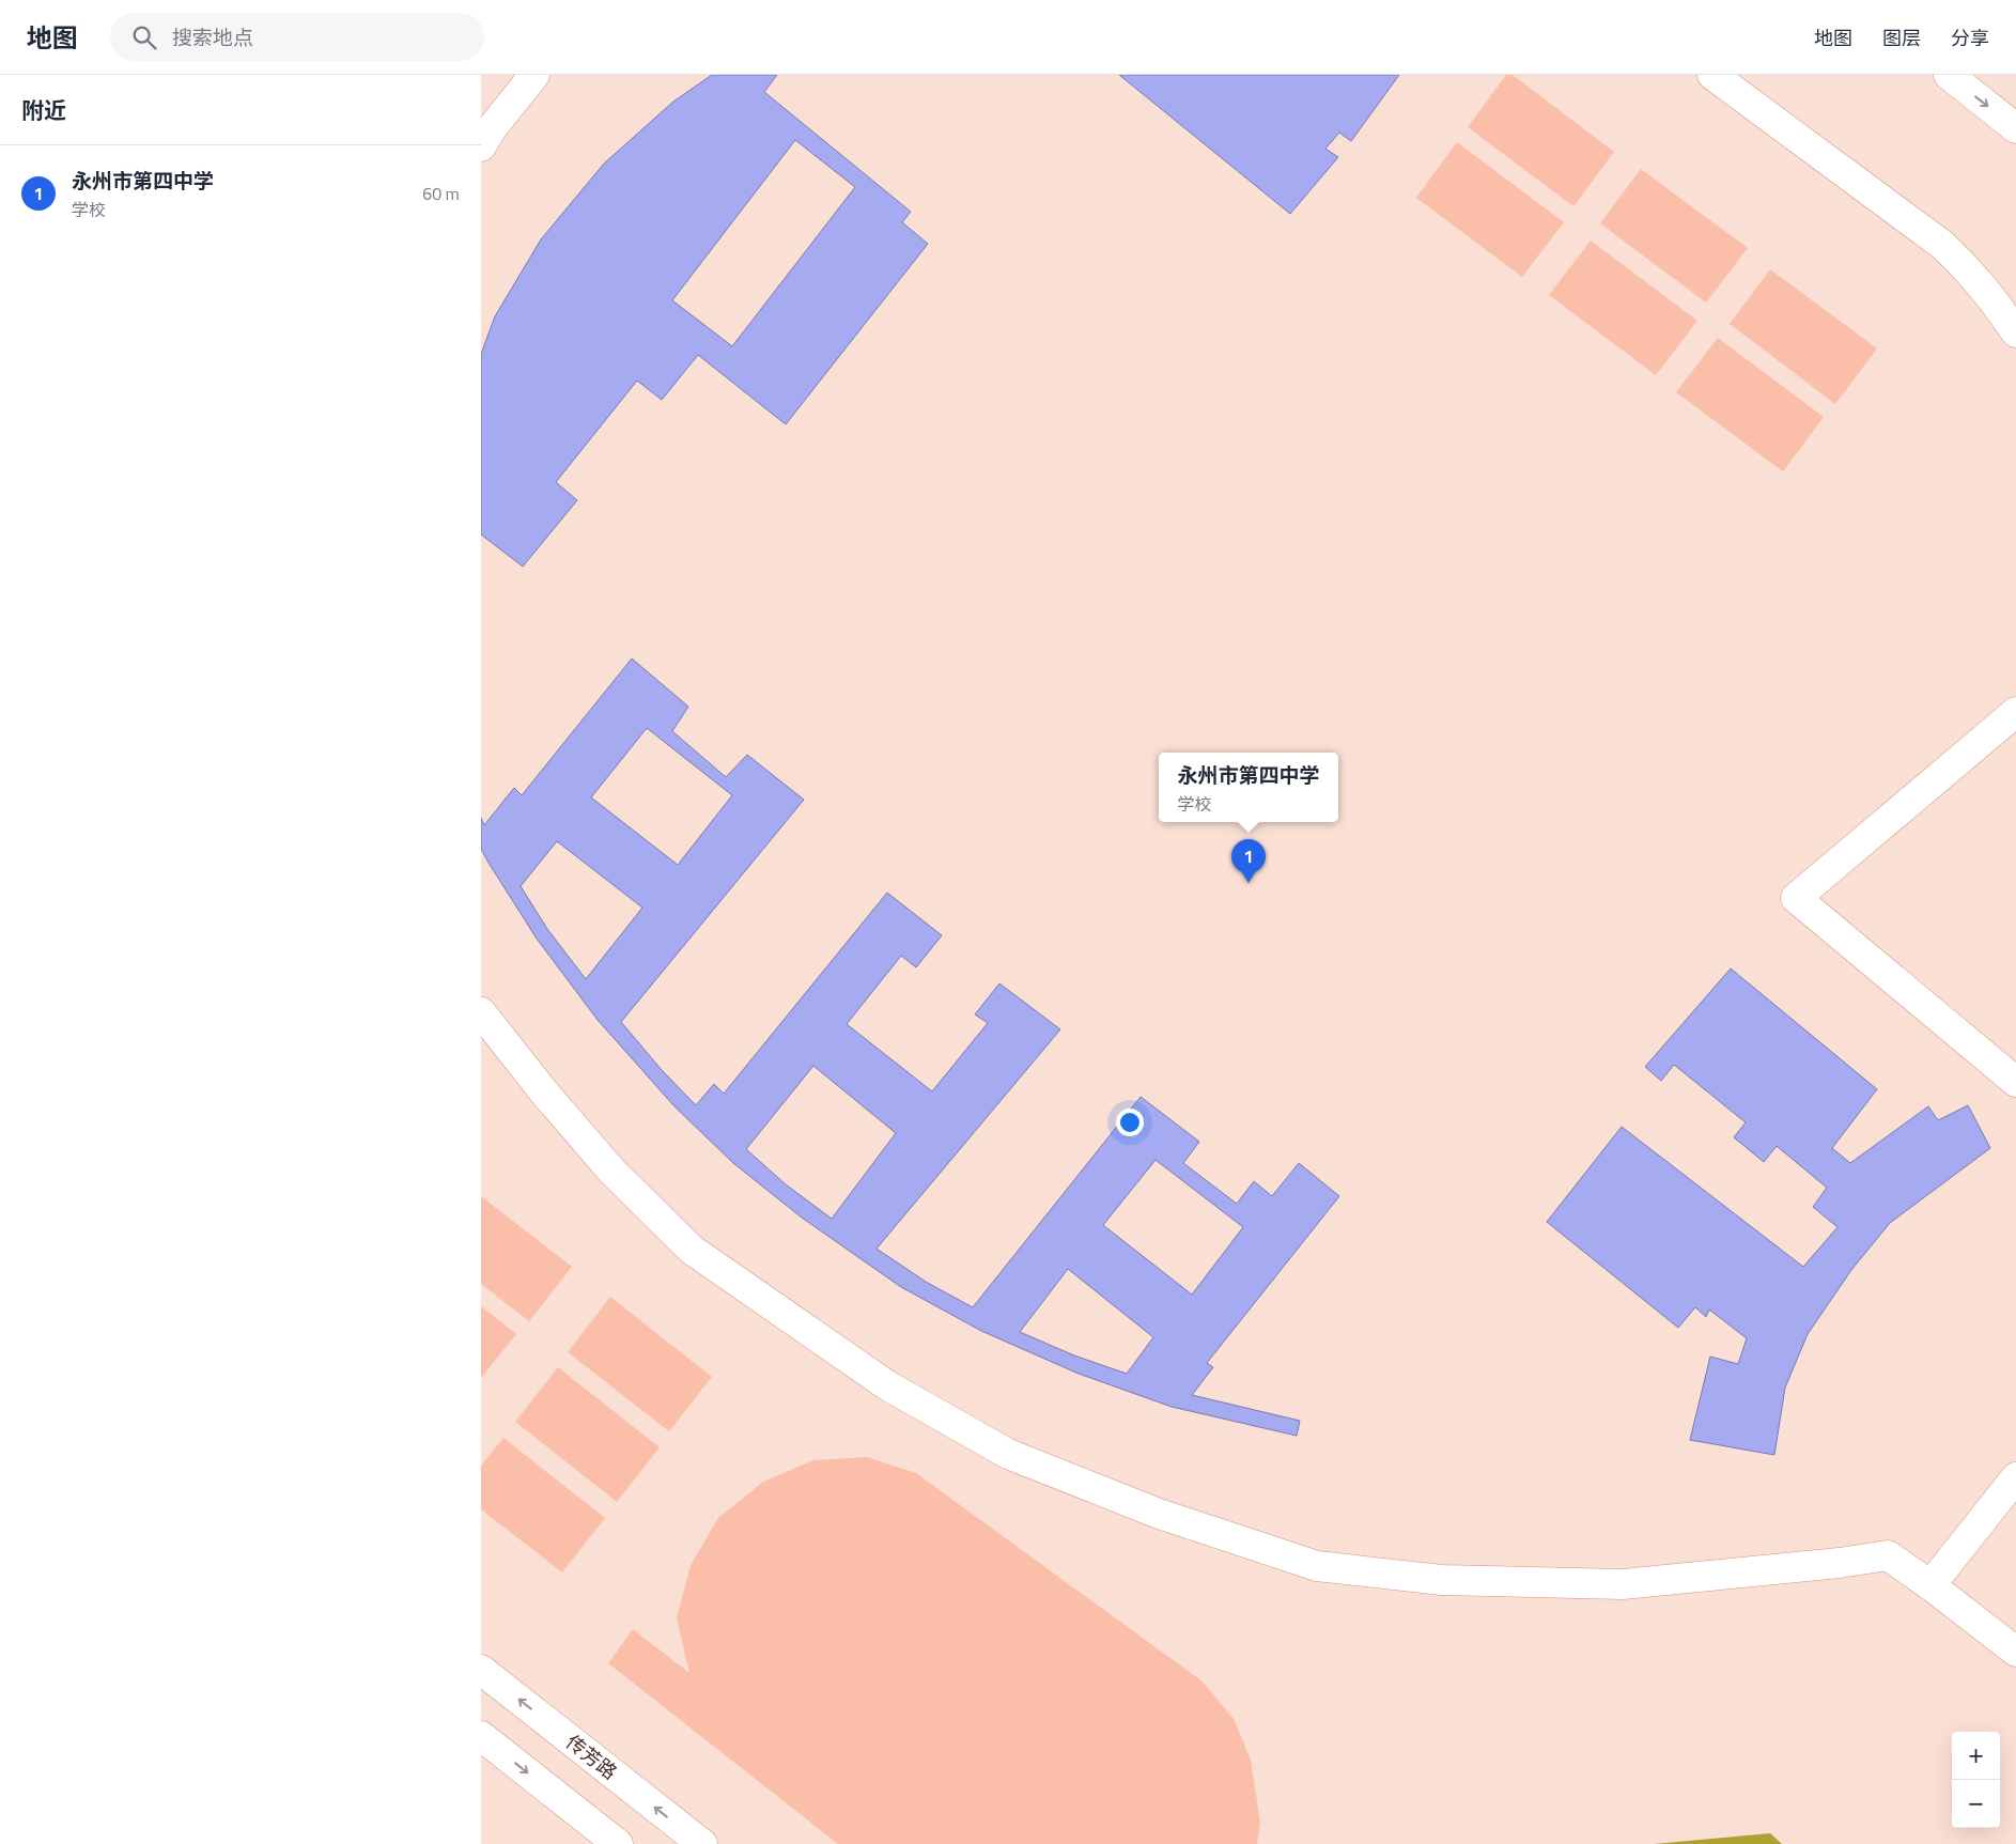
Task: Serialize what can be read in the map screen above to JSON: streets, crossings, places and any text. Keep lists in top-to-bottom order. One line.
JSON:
{"streets":{"main road":["传芳路"]},"page":{"header":"地图","search":"搜索地点","nav":["地图","图层","分享"],"heading":"附近","list":[{"mark":"1","name":"永州市第四中学","note":"学校","value":"60 m"}],"popup":["永州市第四中学","学校"],"pins":"1","map_buttons":["+","−"]}}
